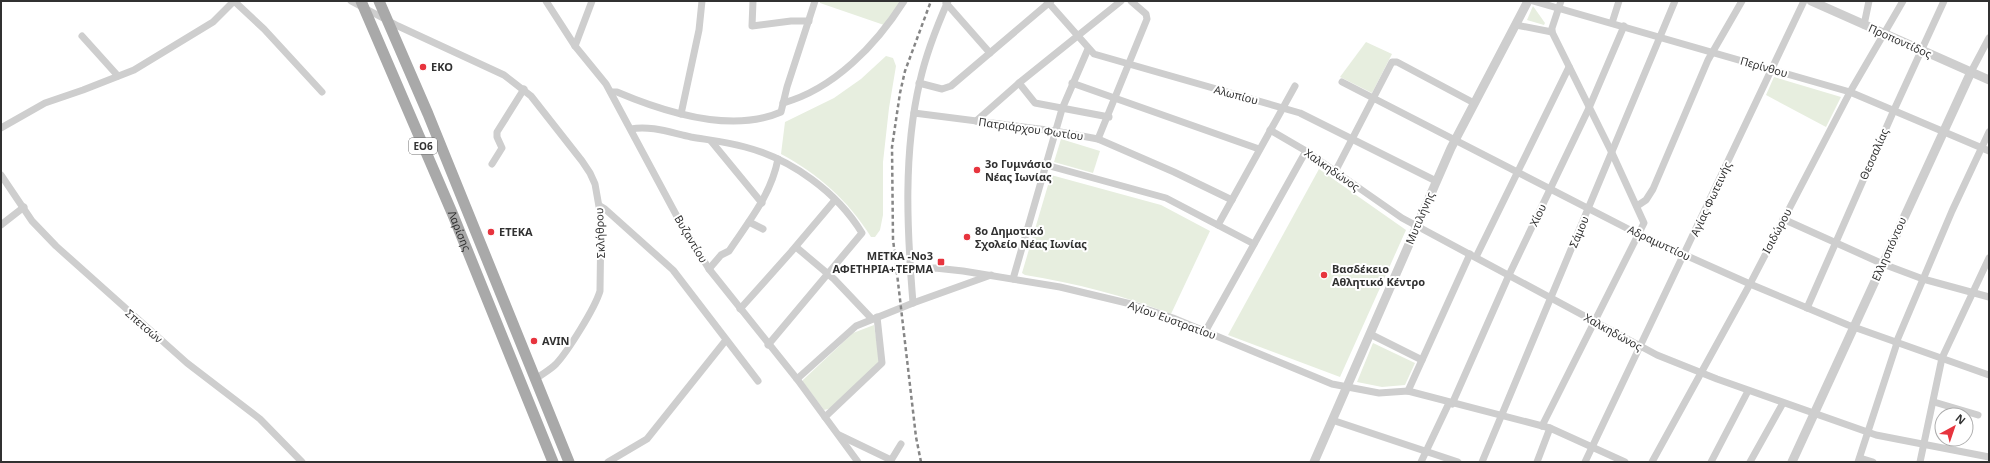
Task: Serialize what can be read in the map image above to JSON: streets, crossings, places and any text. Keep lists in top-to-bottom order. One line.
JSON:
{"streets":{"main road":["ΕΟ6","Λαρίσης"],"street":["Προποντίδος","Περίνθου","Αλωπίου","Πατριάρχου Φωτίου","Θεσσαλίας","Χαλκηδώνος","Αγίας Φωτεινής","Χίου","Μυτιλήνης","Ισιδώρου","Σάμου","Σκλήθρου","Βυζαντίου","Αδραμυττίου","Ελλησπόντου","Αγίου Ευστρατίου","Σπετσών"]},"crossings":[["Προποντίδος","Θεσσαλίας"],["Προποντίδος","Ισιδώρου"],["Προποντίδος","Ελλησπόντου"],["Περίνθου","Θεσσαλίας"],["Περίνθου","Αγίας Φωτεινής"],["Περίνθου","Χίου"],["Περίνθου","Ισιδώρου"],["Περίνθου","Σάμου"],["Περίνθου","Ελλησπόντου"],["Αλωπίου","Μυτιλήνης"],["Θεσσαλίας","Αδραμυττίου"],["Χαλκηδώνος","Αγίας Φωτεινής"],["Χαλκηδώνος","Χίου"],["Χαλκηδώνος","Μυτιλήνης"],["Χαλκηδώνος","Ισιδώρου"],["Χαλκηδώνος","Σάμου"],["Χαλκηδώνος","Ελλησπόντου"],["Αγίας Φωτεινής","Αδραμυττίου"],["Χίου","Αδραμυττίου"],["Μυτιλήνης","Αδραμυττίου"],["Μυτιλήνης","Αγίου Ευστρατίου"],["Λαρίσης","Σκλήθρου"],["Ισιδώρου","Αδραμυττίου"],["Σάμου","Αδραμυττίου"],["Αδραμυττίου","Ελλησπόντου"]],"places":{"other":["EKO","3ο Γυμνάσιο Νέας Ιωνίας","ΕΤΕΚΑ","8ο Δημοτικό Σχολείο Νέας Ιωνίας","Βασδέκειο Αθλητικό Κέντρο","AVIN"],"transit":["ΜΕΤΚΑ -Νο3 ΑΦΕΤΗΡΙΑ+ΤΕΡΜΑ"]},"north":"top right"}
